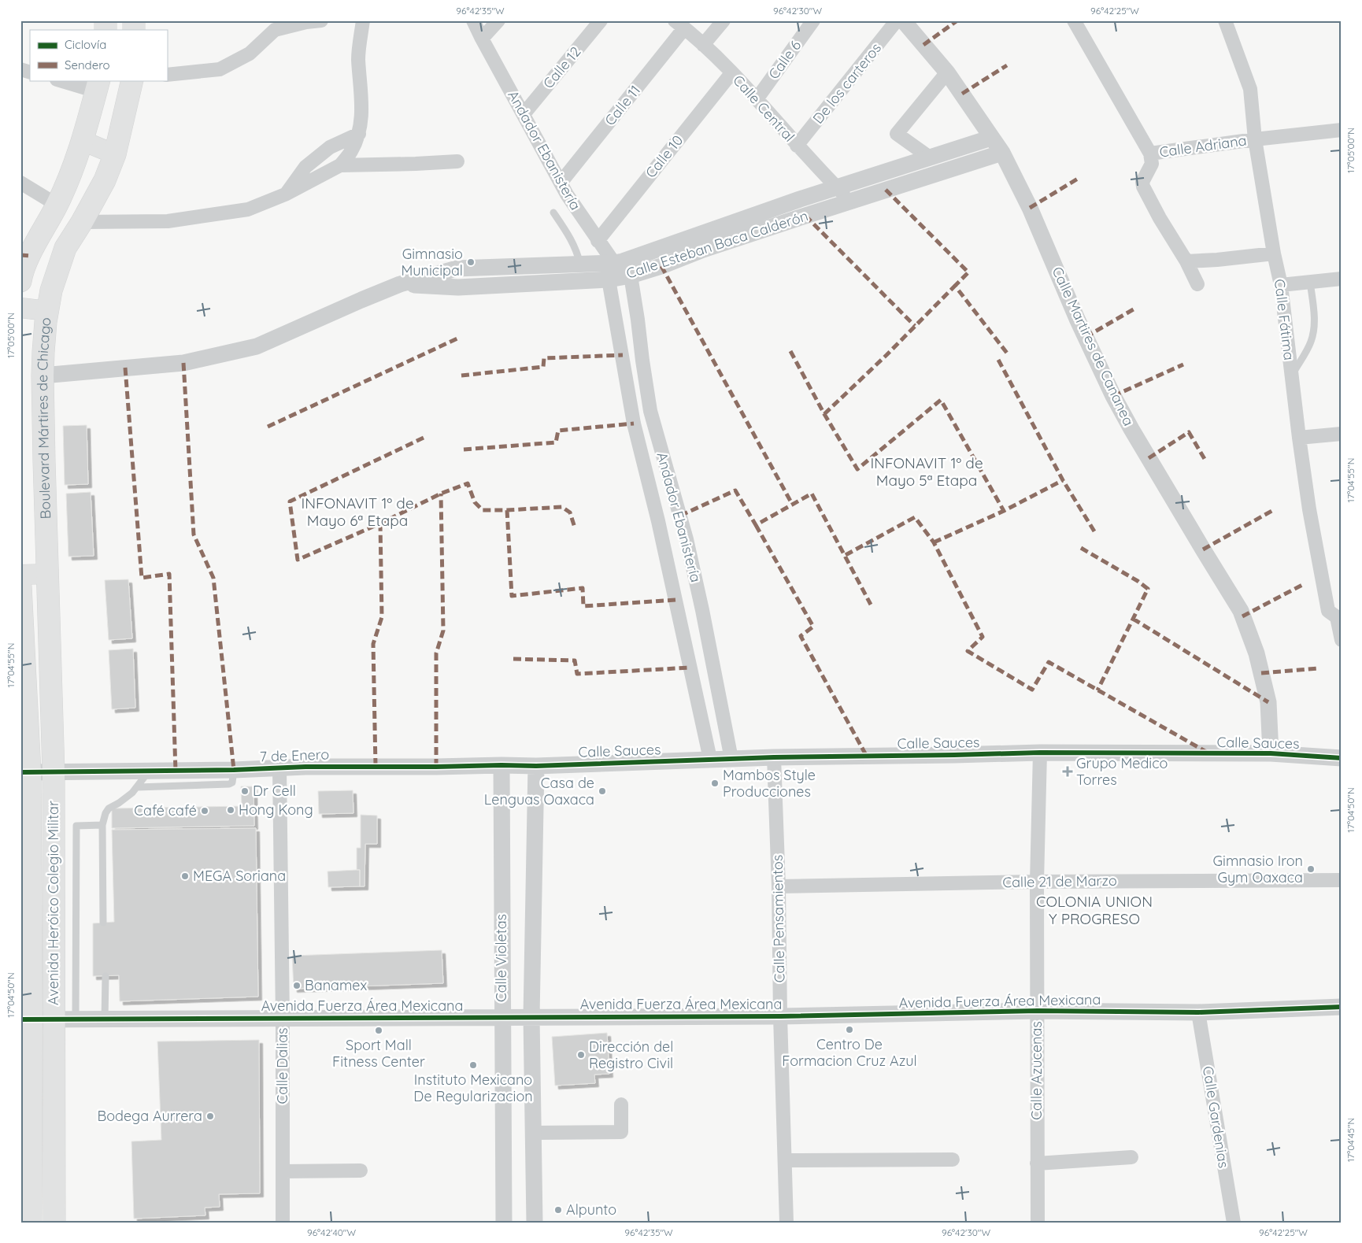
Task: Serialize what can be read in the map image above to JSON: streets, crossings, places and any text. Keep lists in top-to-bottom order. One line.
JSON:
{"streets":{"main road":["Boulevard Mártires de Chicago","Avenida Heróico Colegio Militar"],"street":["Calle 6","Calle 12","De los carteros","Calle 11","Calle Central","Calle Adriana","Andador Ebanistería","Calle 10","Calle Esteban Baca Calderón","Calle Fátima","Calle Martires de Cananea","Calle Sauces","7 de Enero","Calle 21 de Marzo","Calle Pensamientos","Calle Violetas","Avenida Fuerza Área Mexicana","Calle Dalias","Calle Azucenas","Calle Gardenias"]},"crossings":[["Calle 6","Calle Central"],["Calle 12","Andador Ebanistería"],["De los carteros","Calle Central"],["Calle 11","Calle Central"],["Calle 11","Andador Ebanistería"],["Calle Central","Calle 10"],["Calle Central","Calle Esteban Baca Calderón"],["Calle Adriana","Calle Fátima"],["Andador Ebanistería","Calle 10"],["Andador Ebanistería","Calle Esteban Baca Calderón"],["Andador Ebanistería","Calle Sauces"],["Calle Esteban Baca Calderón","Calle Martires de Cananea"],["Calle Esteban Baca Calderón","Boulevard Mártires de Chicago"],["Calle Martires de Cananea","Calle Sauces"],["Boulevard Mártires de Chicago","7 de Enero"],["Boulevard Mártires de Chicago","Avenida Heróico Colegio Militar"],["Calle Sauces","7 de Enero"],["Calle Sauces","Calle Pensamientos"],["Calle Sauces","Calle Azucenas"],["7 de Enero","Avenida Heróico Colegio Militar"],["7 de Enero","Calle Violetas"],["7 de Enero","Calle Dalias"],["Calle 21 de Marzo","Calle Pensamientos"],["Calle 21 de Marzo","Calle Azucenas"],["Avenida Heróico Colegio Militar","Avenida Fuerza Área Mexicana"],["Calle Pensamientos","Avenida Fuerza Área Mexicana"],["Calle Violetas","Avenida Fuerza Área Mexicana"],["Avenida Fuerza Área Mexicana","Calle Dalias"],["Avenida Fuerza Área Mexicana","Calle Azucenas"],["Avenida Fuerza Área Mexicana","Calle Gardenias"]],"districts":["INFONAVIT 1º de Mayo 5ª Etapa","INFONAVIT 1º de Mayo 6ª Etapa","COLONIA UNION Y PROGRESO"],"places":{"other":["Gimnasio Municipal","Mambos Style Producciones","Dr Cell","Casa de Lenguas Oaxaca","Hong Kong","Café café","Gimnasio Iron Gym Oaxaca","MEGA Soriana","Banamex","Centro De Formacion Cruz Azul","Sport Mall Fitness Center","Dirección del Registro Civil","Instituto Mexicano De Regularizacion","Bodega Aurrera","Alpunto"],"health":["Grupo Medico Torres"]},"legend":["Ciclovía","Sendero"],"coordinates":["96°42'35\"W","96°42'30\"W","96°42'25\"W","17°05'00\"N","17°04'55\"N","17°04'50\"N","17°04'45\"N","96°42'40\"W"]}
